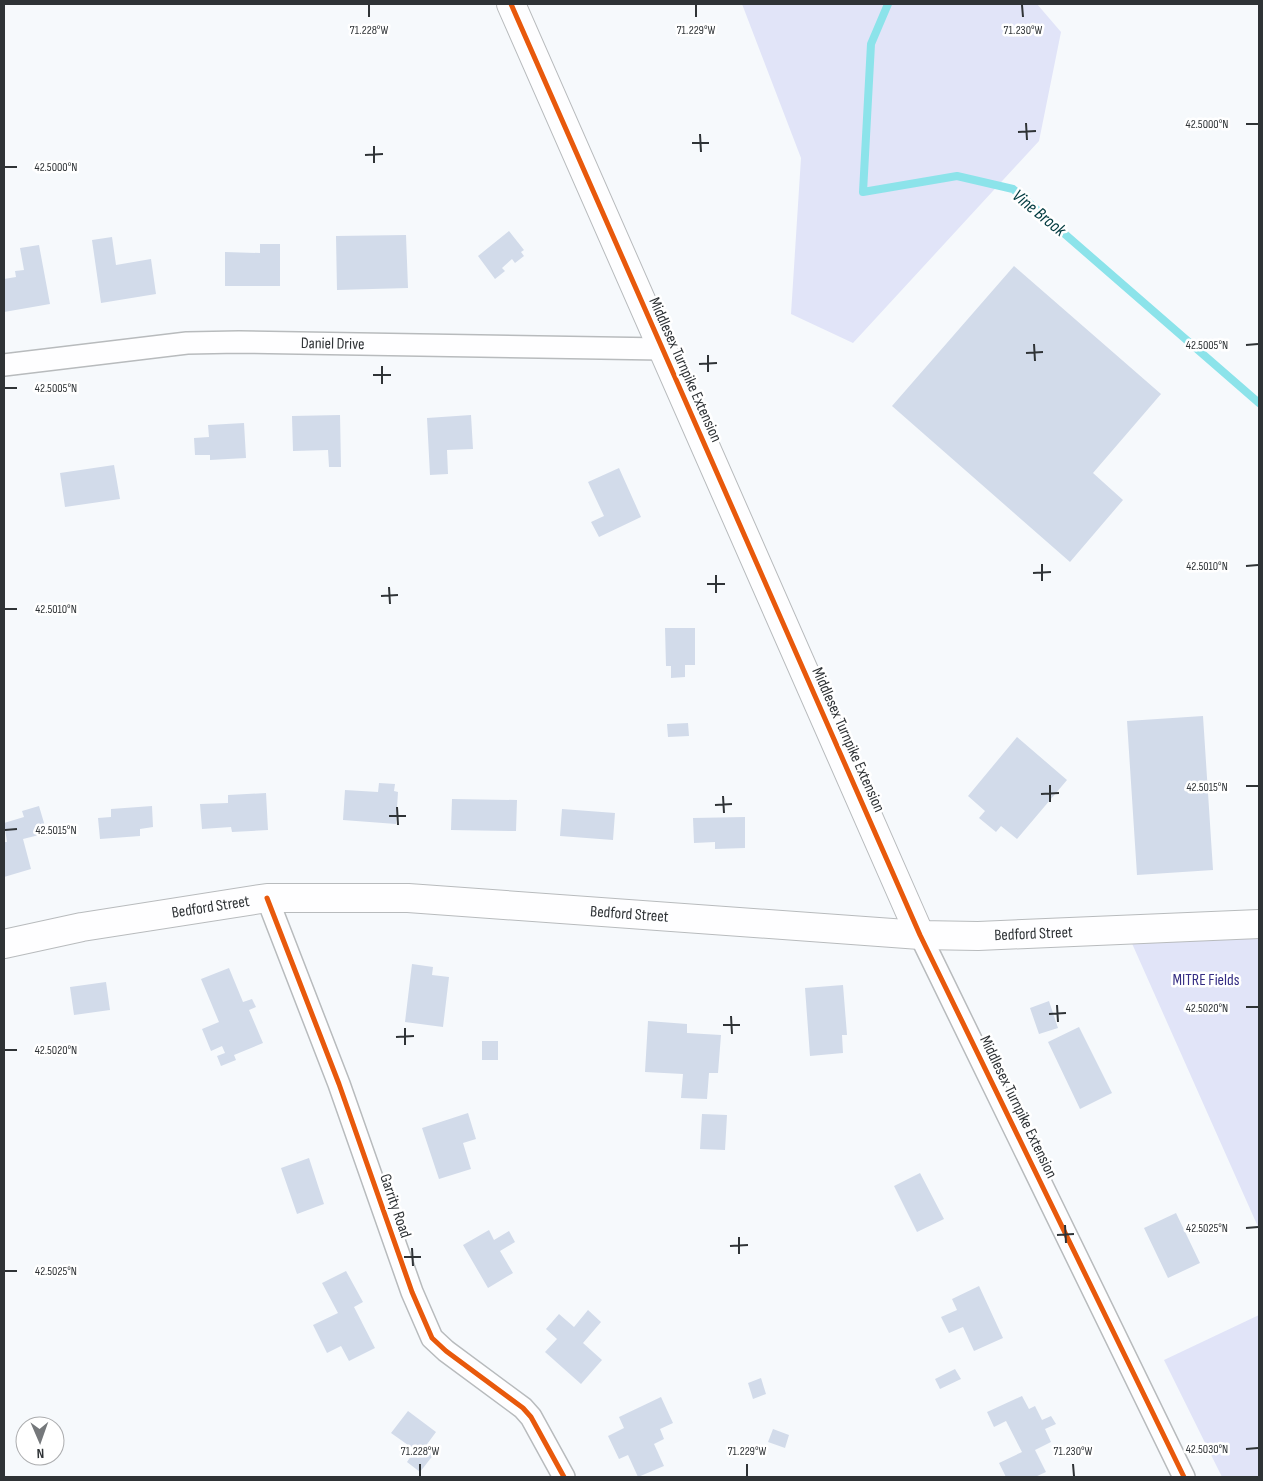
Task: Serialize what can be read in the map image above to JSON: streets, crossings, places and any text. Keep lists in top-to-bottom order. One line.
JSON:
{"streets":{"main road":["Middlesex Turnpike Extension","Bedford Street"],"street":["Daniel Drive","Garrity Road"]},"crossings":[["Daniel Drive","Middlesex Turnpike Extension"],["Middlesex Turnpike Extension","Bedford Street"],["Bedford Street","Garrity Road"]],"water":["Vine Brook"],"parks":["MITRE Fields"],"north":"bottom","coordinates":["71.228°W","71.229°W","71.230°W","42.5000°N","42.5005°N","42.5010°N","42.5015°N","42.5020°N","42.5025°N","42.5030°N"]}
